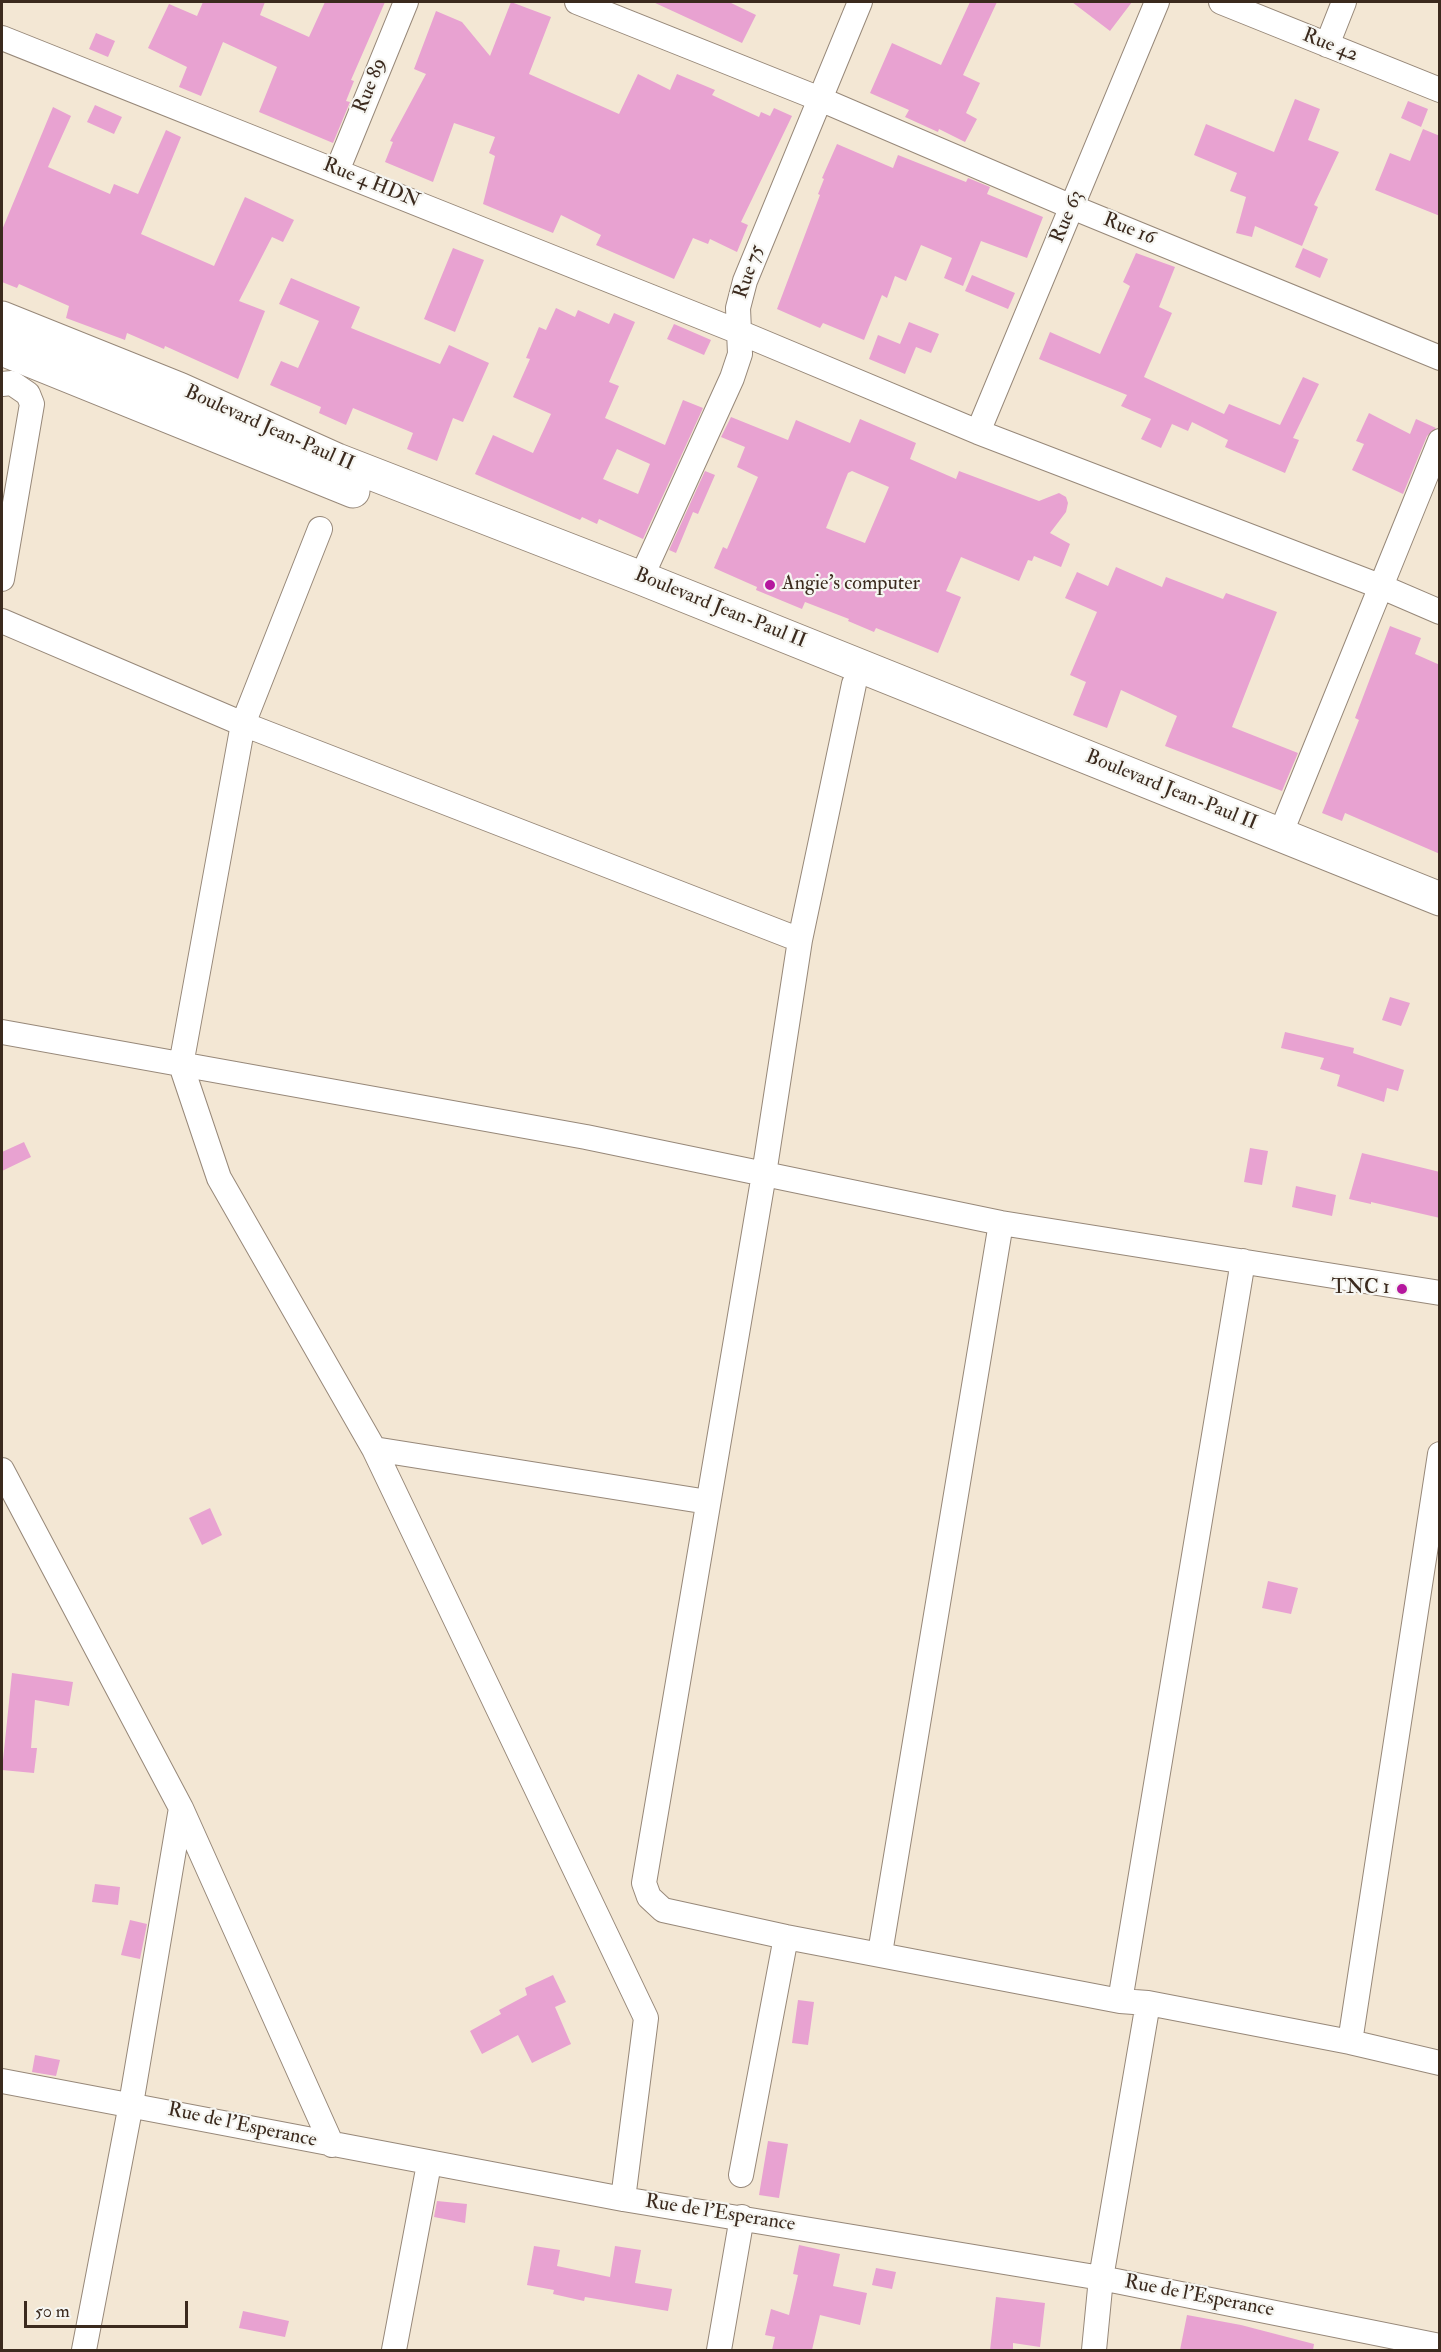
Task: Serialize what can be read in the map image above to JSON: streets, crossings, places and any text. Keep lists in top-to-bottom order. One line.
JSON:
{"streets":{"main road":["Boulevard Jean-Paul II"],"street":["Rue 42","Rue 89","Rue 4 HDN","Rue 63","Rue 16","Rue 75","Rue de l'Esperance"]},"crossings":[["Rue 89","Rue 4 HDN"],["Rue 4 HDN","Rue 63"],["Rue 4 HDN","Rue 75"],["Rue 63","Rue 16"],["Rue 16","Rue 75"],["Rue 75","Boulevard Jean-Paul II"]],"places":["Angie's computer","TNC 1"],"scale_bar":"50 m"}
